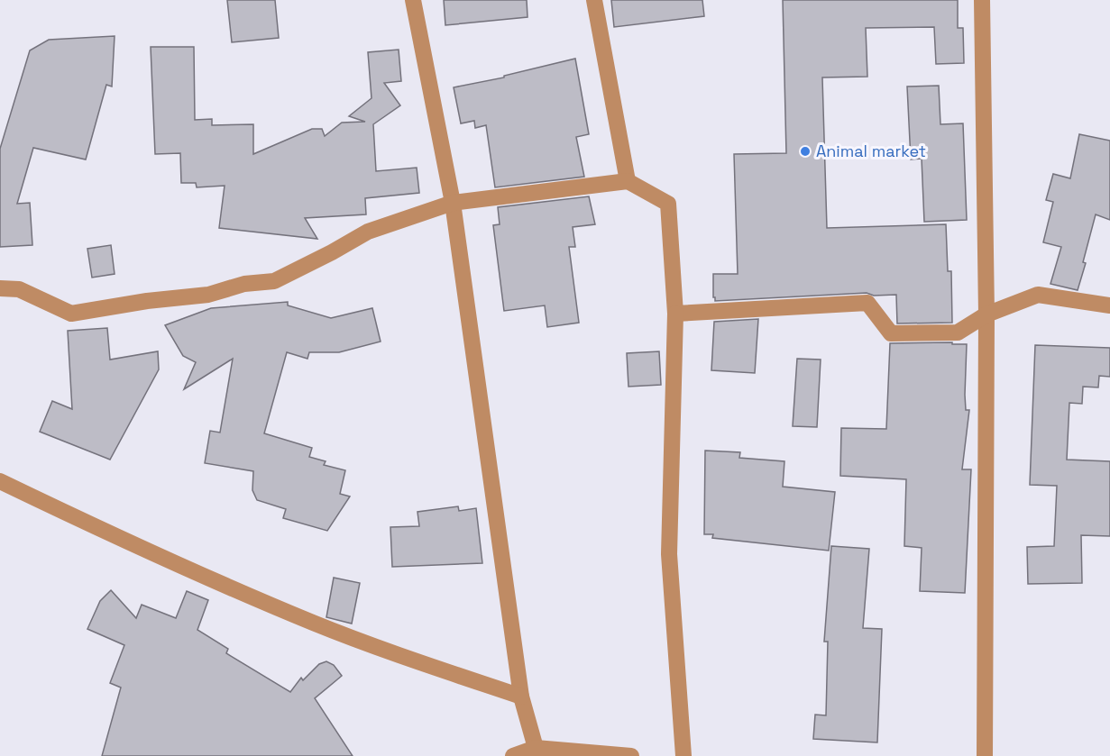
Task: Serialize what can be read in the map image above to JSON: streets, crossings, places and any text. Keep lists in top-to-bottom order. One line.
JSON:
{"places":["Animal market"]}
